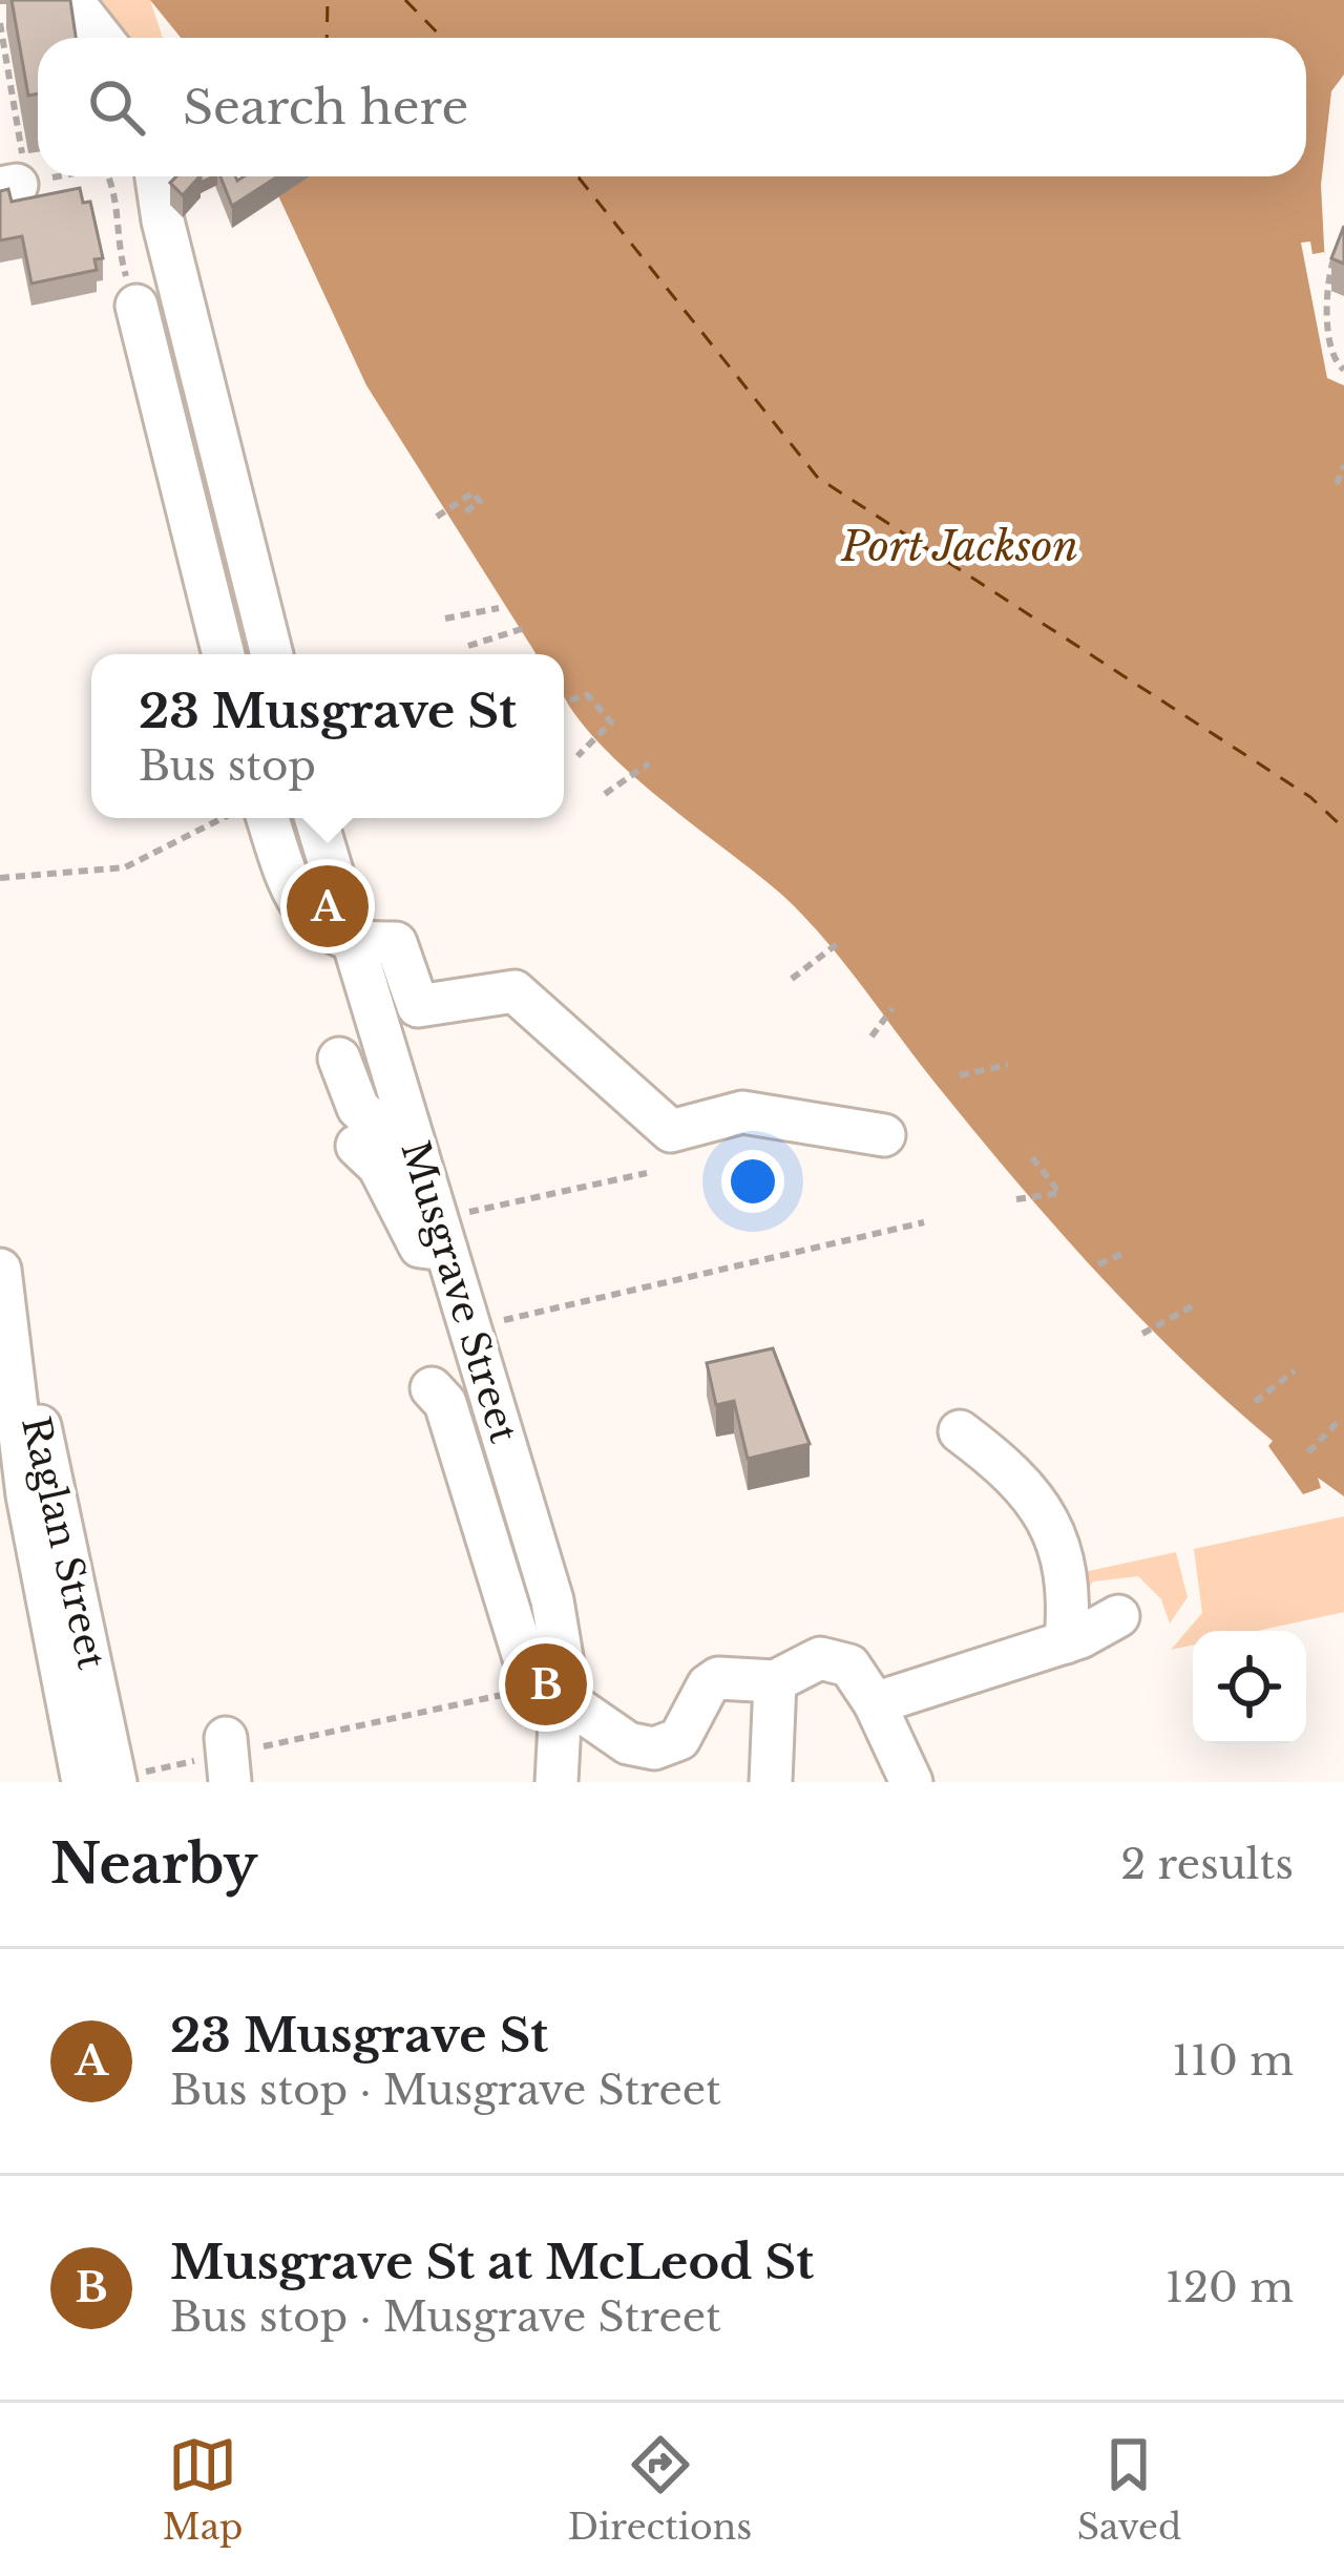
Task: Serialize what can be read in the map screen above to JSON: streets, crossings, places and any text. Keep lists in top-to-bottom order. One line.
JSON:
{"streets":{"street":["Musgrave Street","Raglan Street"]},"water":["Port Jackson"],"page":{"search":"Search here","popup":["23 Musgrave St","Bus stop"],"pins":["A","B"],"heading":["Nearby","2 results"],"list":[{"mark":"A","name":"23 Musgrave St","note":"Bus stop · Musgrave Street","value":"110 m"},{"mark":"B","name":"Musgrave St at McLeod St","note":"Bus stop · Musgrave Street","value":"120 m"}],"nav":["Map","Directions","Saved"]}}
